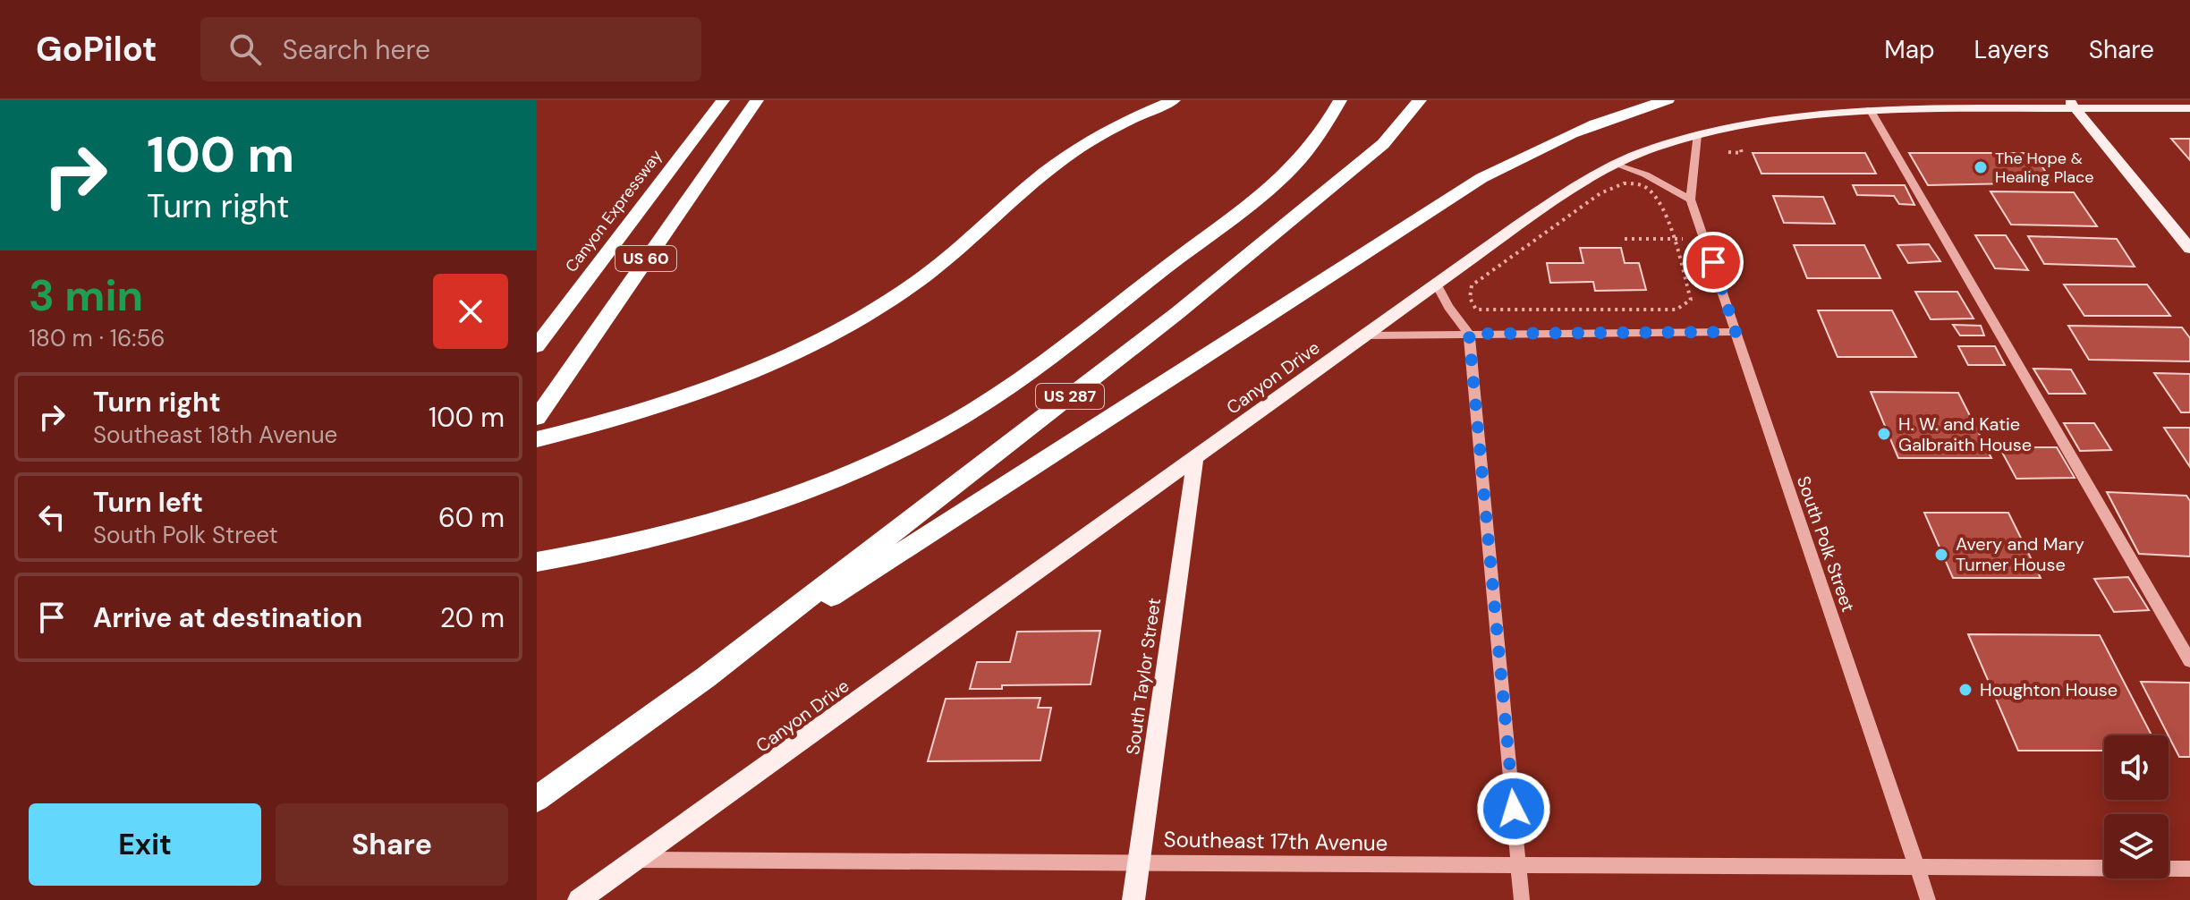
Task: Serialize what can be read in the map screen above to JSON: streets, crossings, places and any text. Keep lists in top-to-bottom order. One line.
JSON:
{"streets":{"highway":["Canyon Expressway","US 60","US 287"],"main road":["Canyon Drive","South Taylor Street"],"street":["South Polk Street","Southeast 17th Avenue"]},"crossings":[["Canyon Drive","South Polk Street"],["Canyon Drive","South Taylor Street"],["Canyon Drive","Southeast 17th Avenue"],["South Polk Street","Southeast 17th Avenue"],["South Taylor Street","Southeast 17th Avenue"]],"places":["The Hope & Healing Place","H. W. and Katie Galbraith House","Avery and Mary Turner House","Houghton House"],"page":{"header":"GoPilot","search":"Search here","nav":["Map","Layers","Share"],"turn":["100 m","Turn right"],"heading":["3 min","180 m · 16:56"],"list":[{"name":"Turn right","note":"Southeast 18th Avenue","value":"100 m"},{"name":"Turn left","note":"South Polk Street","value":"60 m"},{"name":"Arrive at destination","value":"20 m"}],"buttons":["Exit","Share"]}}
